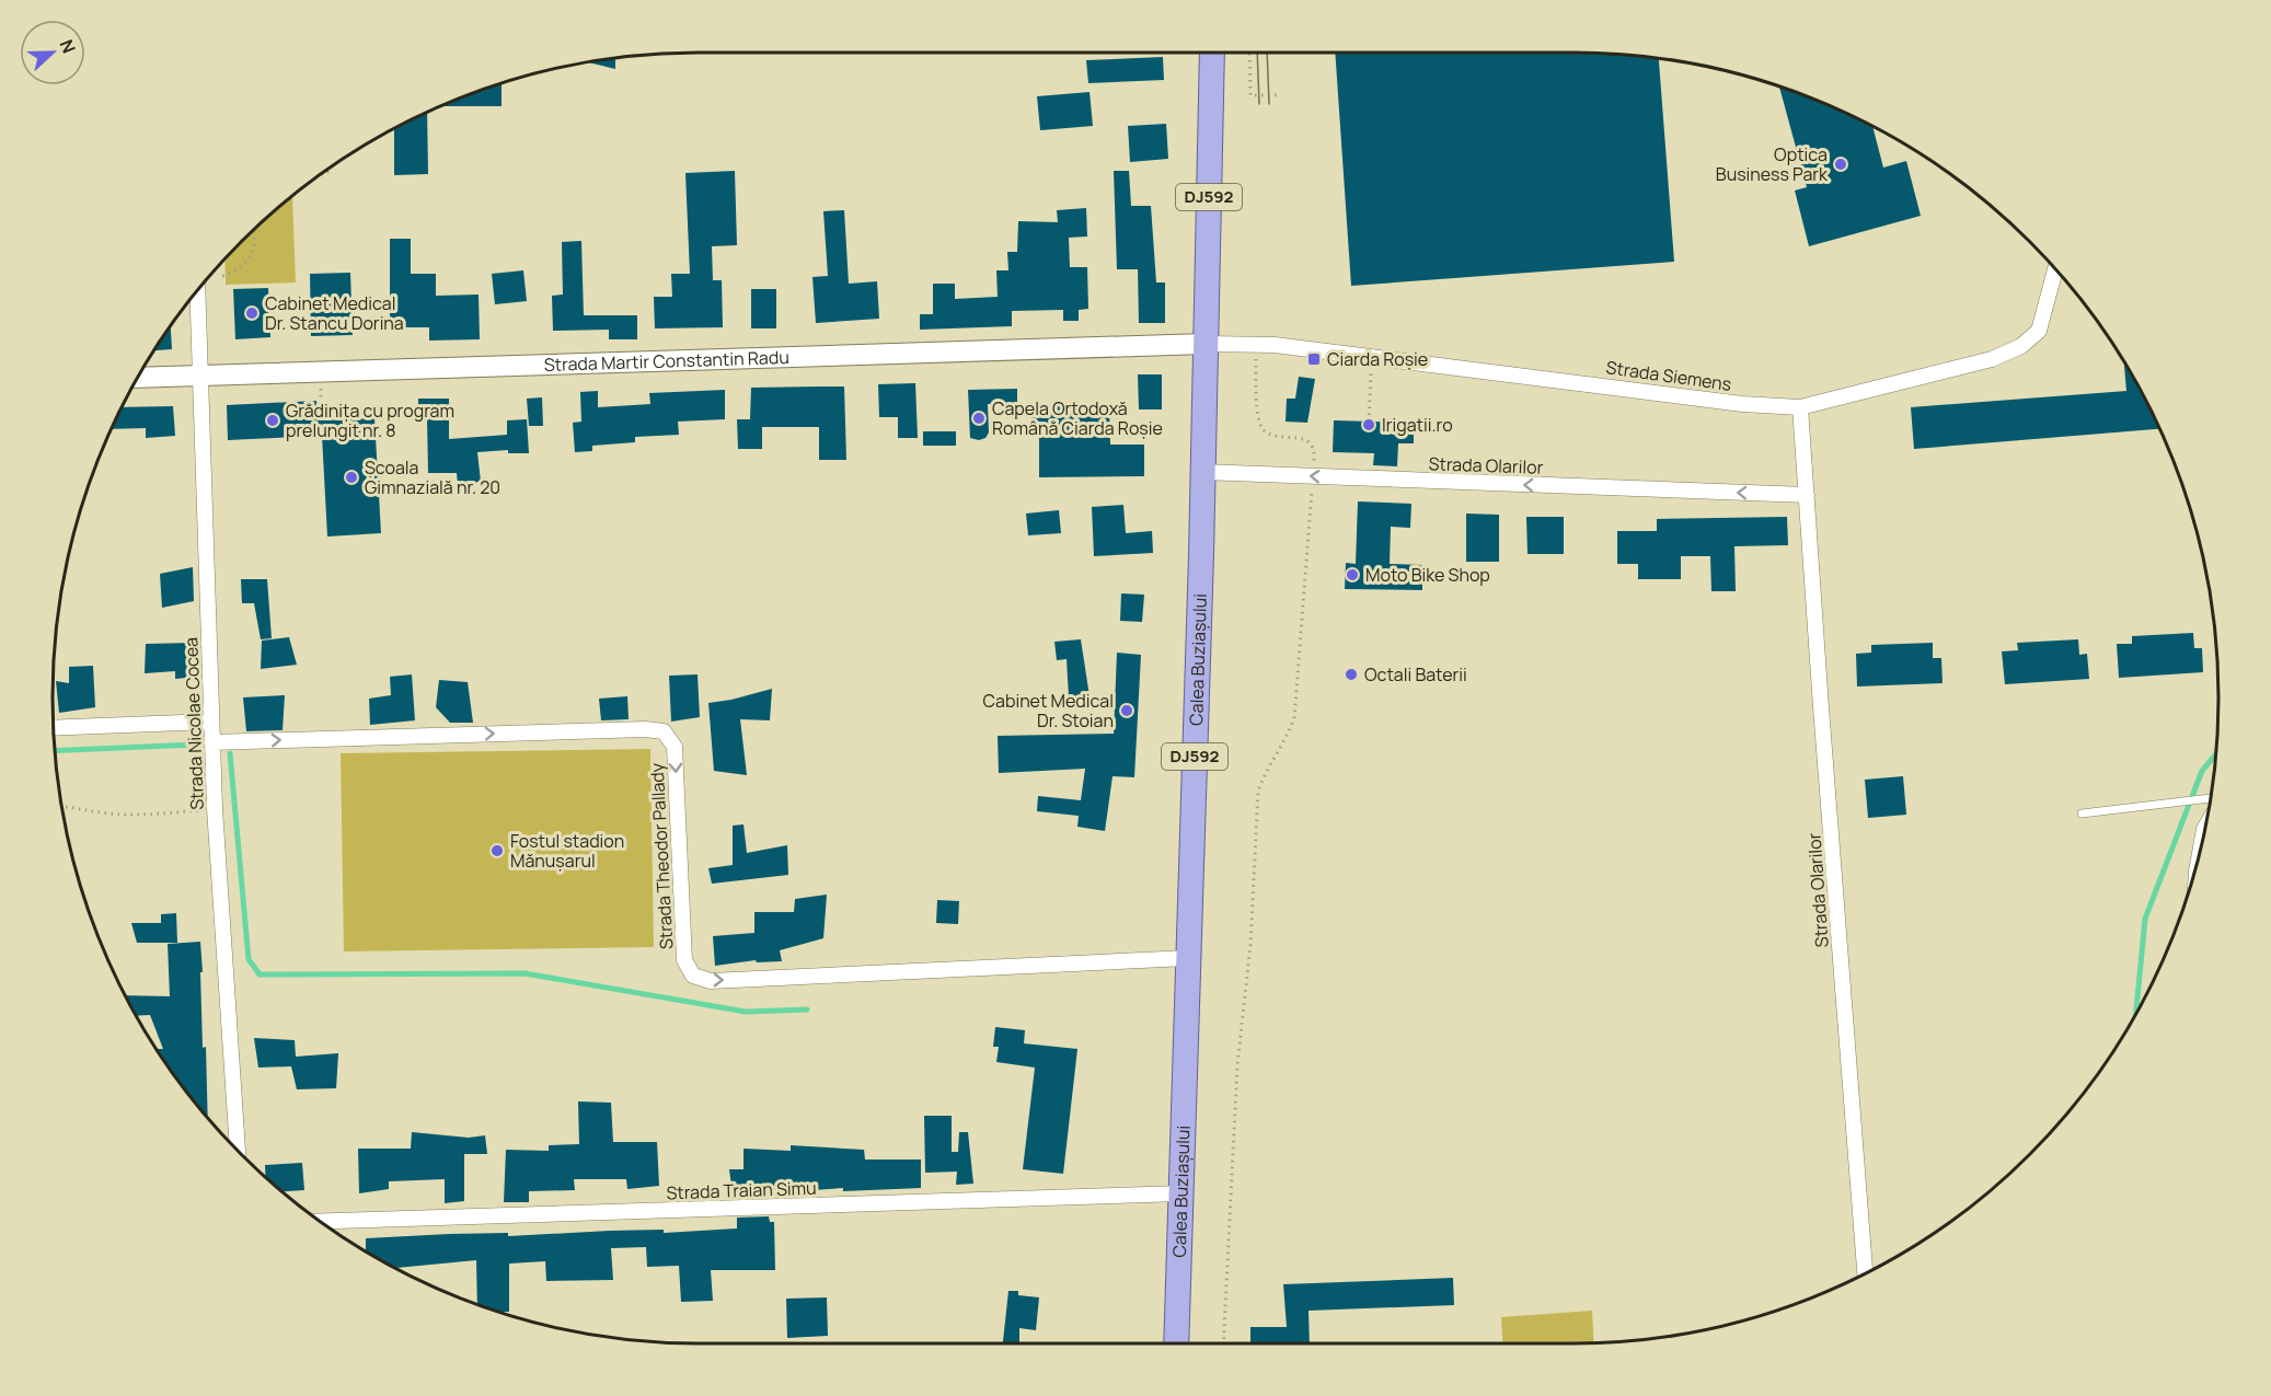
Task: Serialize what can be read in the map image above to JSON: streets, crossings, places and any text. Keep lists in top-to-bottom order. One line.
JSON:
{"streets":{"main road":["DJ592","Calea Buziașului"],"street":["Strada Martir Constantin Radu","Strada Siemens","Strada Olarilor","Strada Nicolae Cocea","Strada Theodor Pallady","Strada Traian Simu"]},"crossings":[["Strada Martir Constantin Radu","Strada Siemens"],["Strada Martir Constantin Radu","Calea Buziașului"],["Strada Martir Constantin Radu","Strada Nicolae Cocea"],["Strada Siemens","Strada Olarilor"],["Strada Siemens","Calea Buziașului"],["Strada Olarilor","Calea Buziașului"],["Calea Buziașului","Strada Theodor Pallady"],["Calea Buziașului","Strada Traian Simu"],["Strada Nicolae Cocea","Strada Theodor Pallady"]],"one_way":["Strada Theodor Pallady"],"places":{"other":["Optica Business Park","Cabinet Medical Dr. Stancu Dorina","Capela Ortodoxă Română Ciarda Roșie","Grădinița cu program prelungit nr. 8","Irigatii.ro","Școala Gimnazială nr. 20","Moto Bike Shop","Octali Baterii","Cabinet Medical Dr. Stoian","Fostul stadion Mănușarul"],"transit":["Ciarda Roșie"]},"north":"right"}
